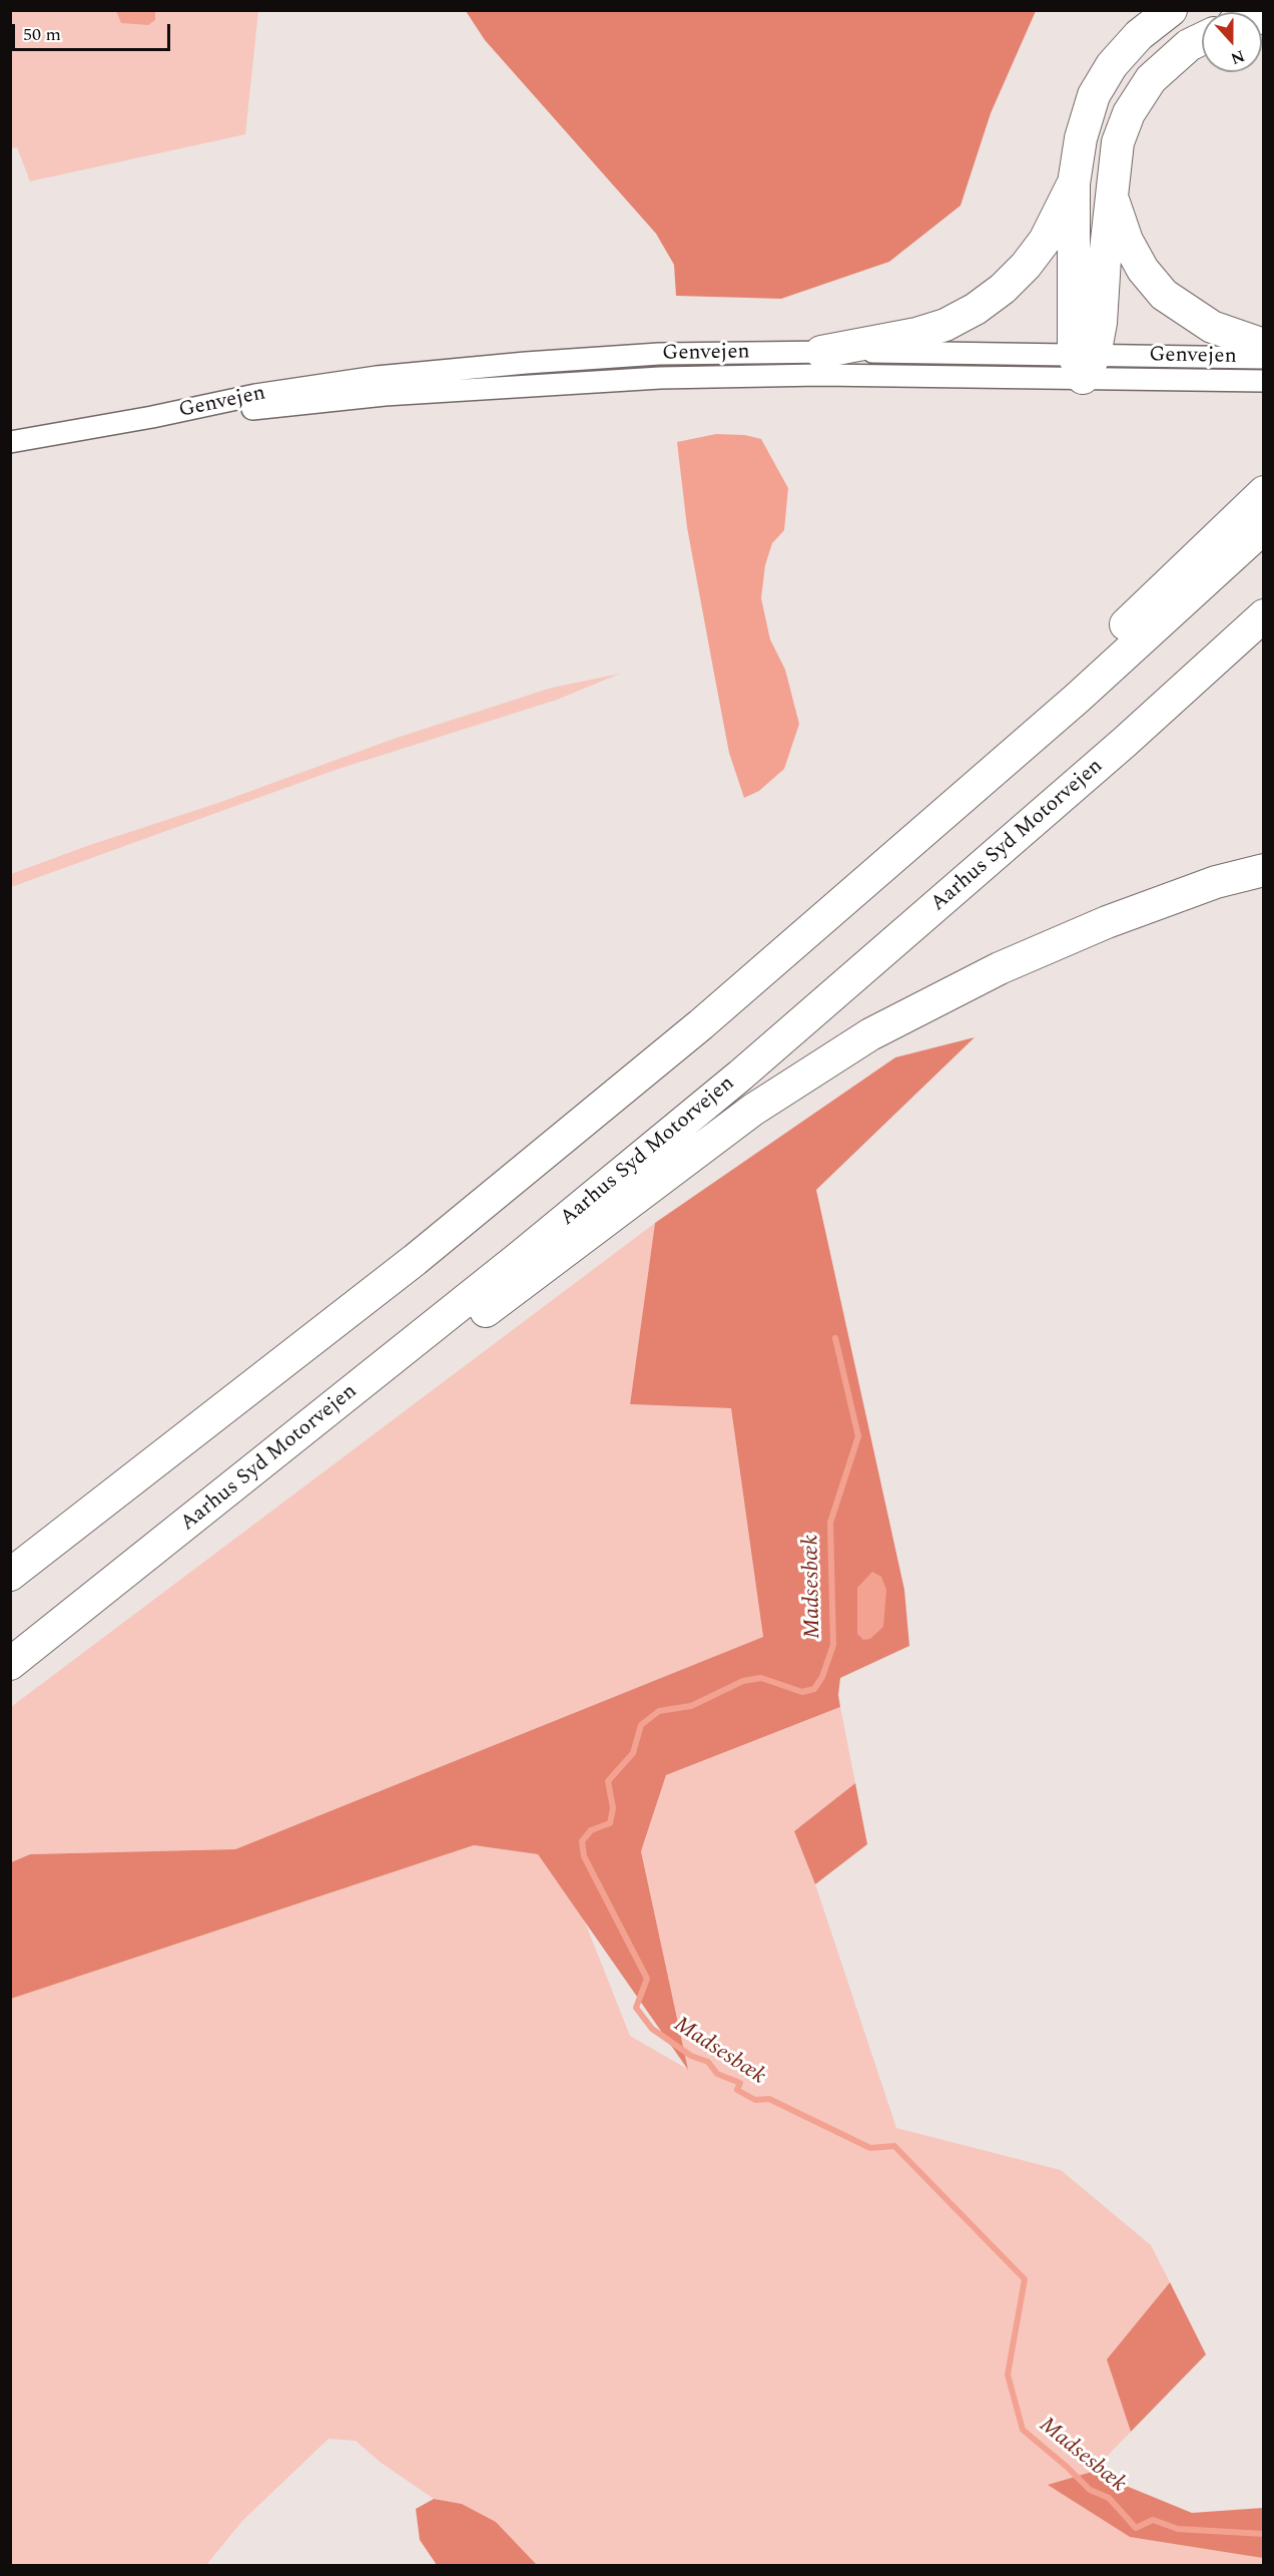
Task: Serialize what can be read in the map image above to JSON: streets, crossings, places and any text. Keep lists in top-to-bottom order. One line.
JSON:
{"streets":{"highway":["Aarhus Syd Motorvejen"],"street":["Genvejen"]},"water":["Madsesbæk"],"scale_bar":"50 m","north":"bottom"}
